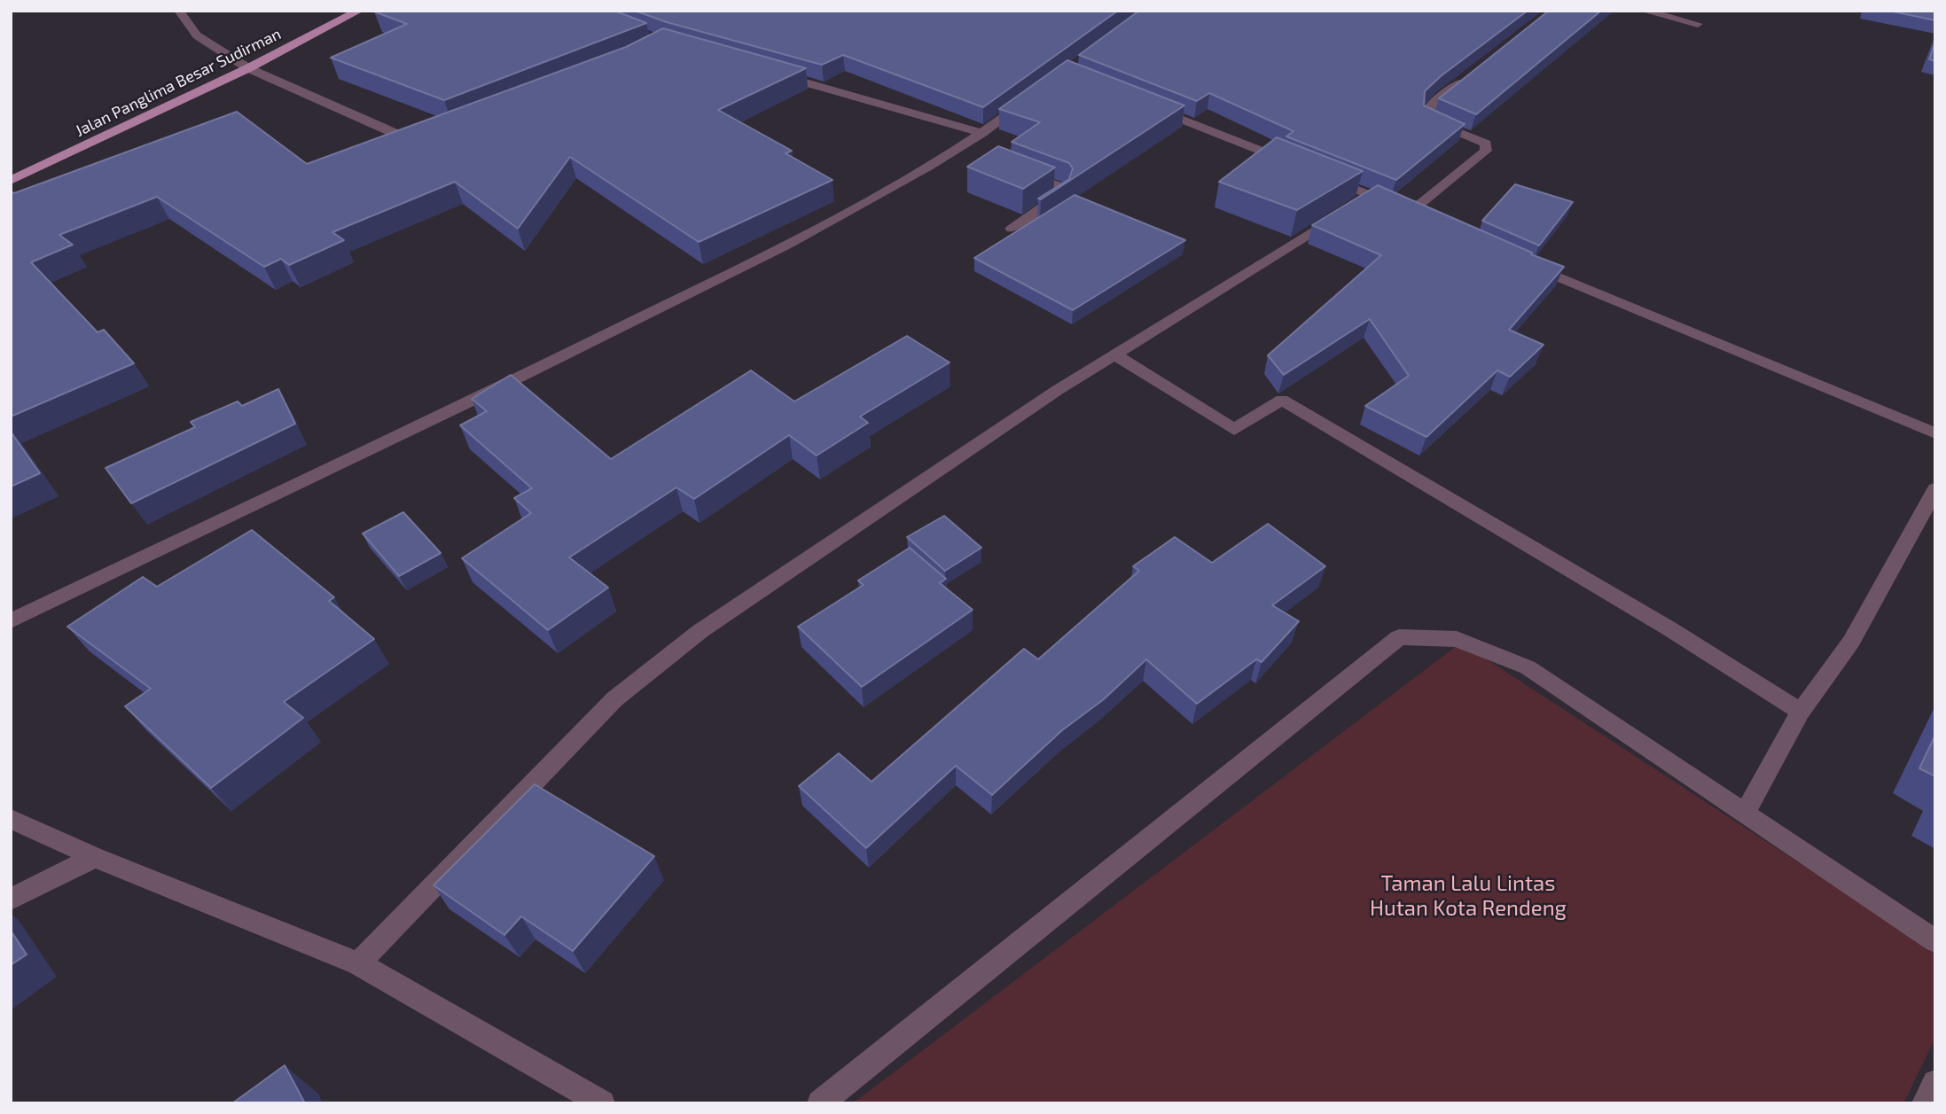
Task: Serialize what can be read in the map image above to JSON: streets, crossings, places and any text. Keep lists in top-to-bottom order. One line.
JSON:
{"streets":{"main road":["Jalan Panglima Besar Sudirman"]},"parks":["Taman Lalu Lintas Hutan Kota Rendeng"]}
